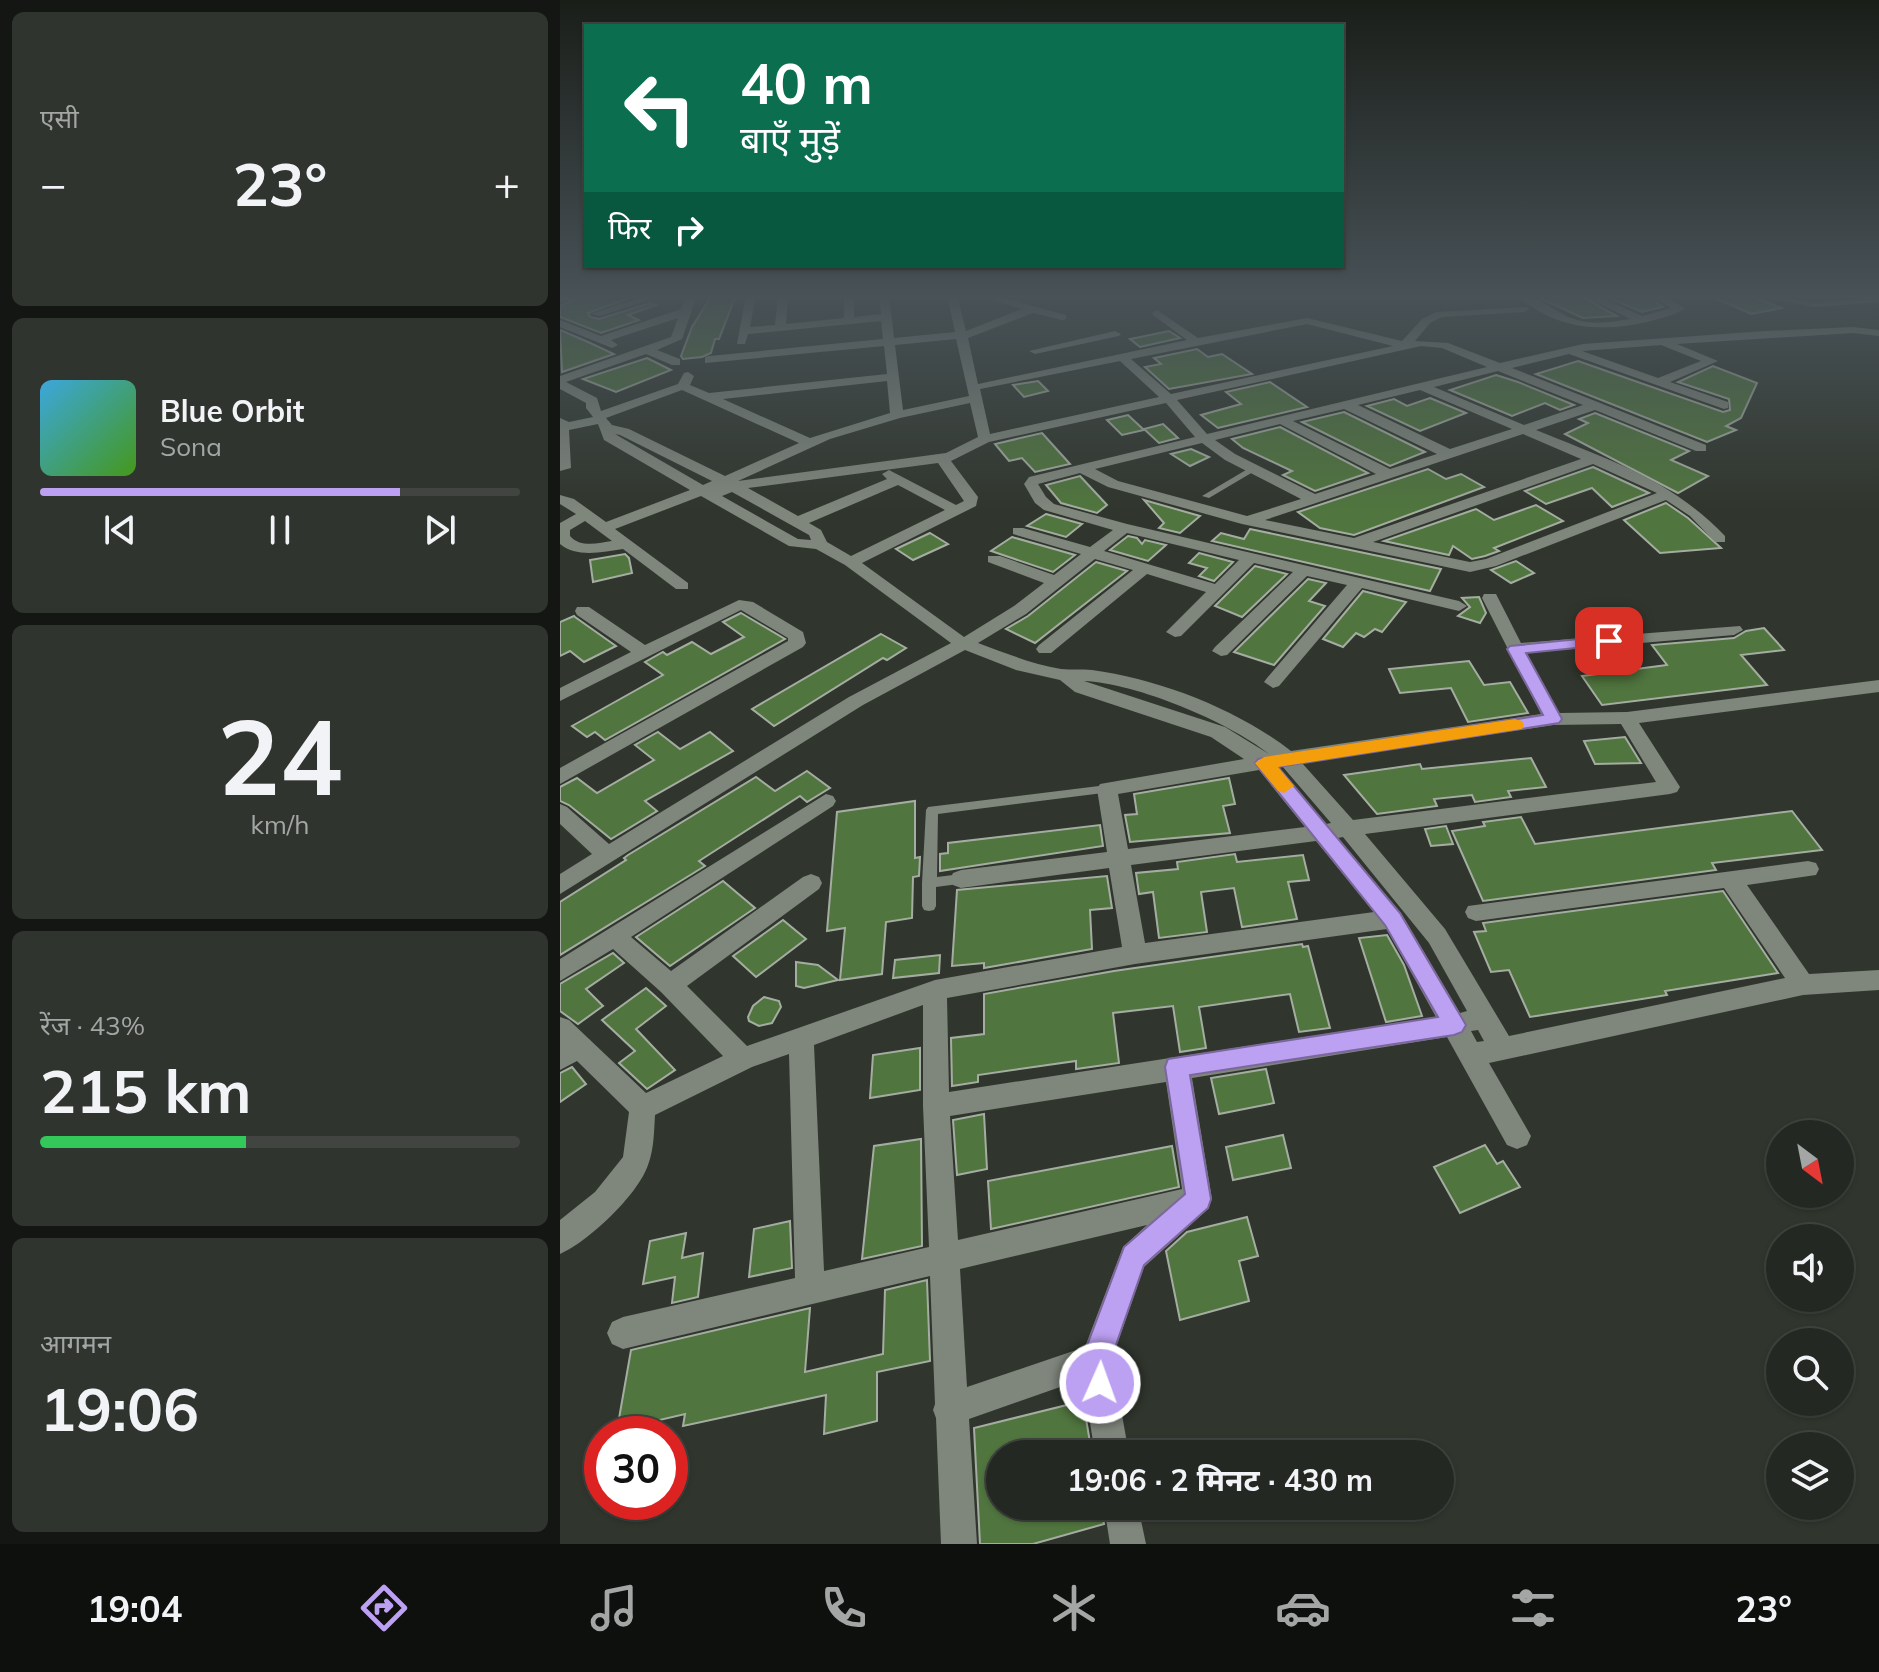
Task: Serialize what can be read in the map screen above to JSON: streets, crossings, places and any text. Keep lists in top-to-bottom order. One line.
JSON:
{"north":"bottom right","page":{"tile":["एसी",["24","km/h"],["रेंज · 43%","215 km"],["आगमन","19:06"]],"turn":["40 m","बाएँ मुड़ें"],"heat":["−","23°","+"],"then":"फिर","song":["Blue Orbit","Sona"],"limit":"30","trip":"19:06 · 2 मिनट · 430 m","tabs":["19:04","23°"]}}
